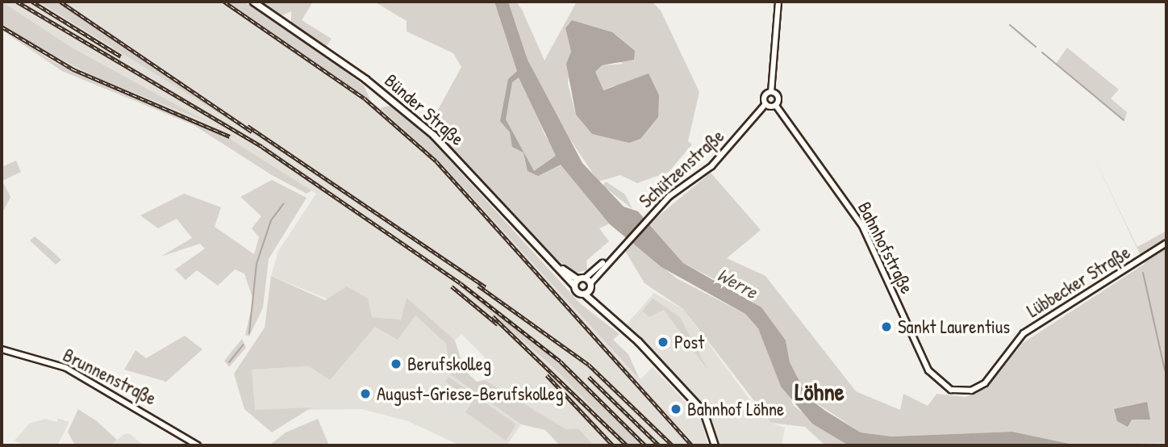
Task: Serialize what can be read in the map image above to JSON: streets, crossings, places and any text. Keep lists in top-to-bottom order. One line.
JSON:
{"streets":{"main road":["Bünder Straße"],"street":["Schützenstraße","Bahnhofstraße","Lübbecker Straße","Brunnenstraße"]},"crossings":[["Schützenstraße","Bahnhofstraße"],["Bahnhofstraße","Lübbecker Straße"]],"districts":["Löhne"],"water":["Werre"],"places":["Sankt Laurentius","Post","Berufskolleg","August-Griese-Berufskolleg","Bahnhof Löhne"]}
